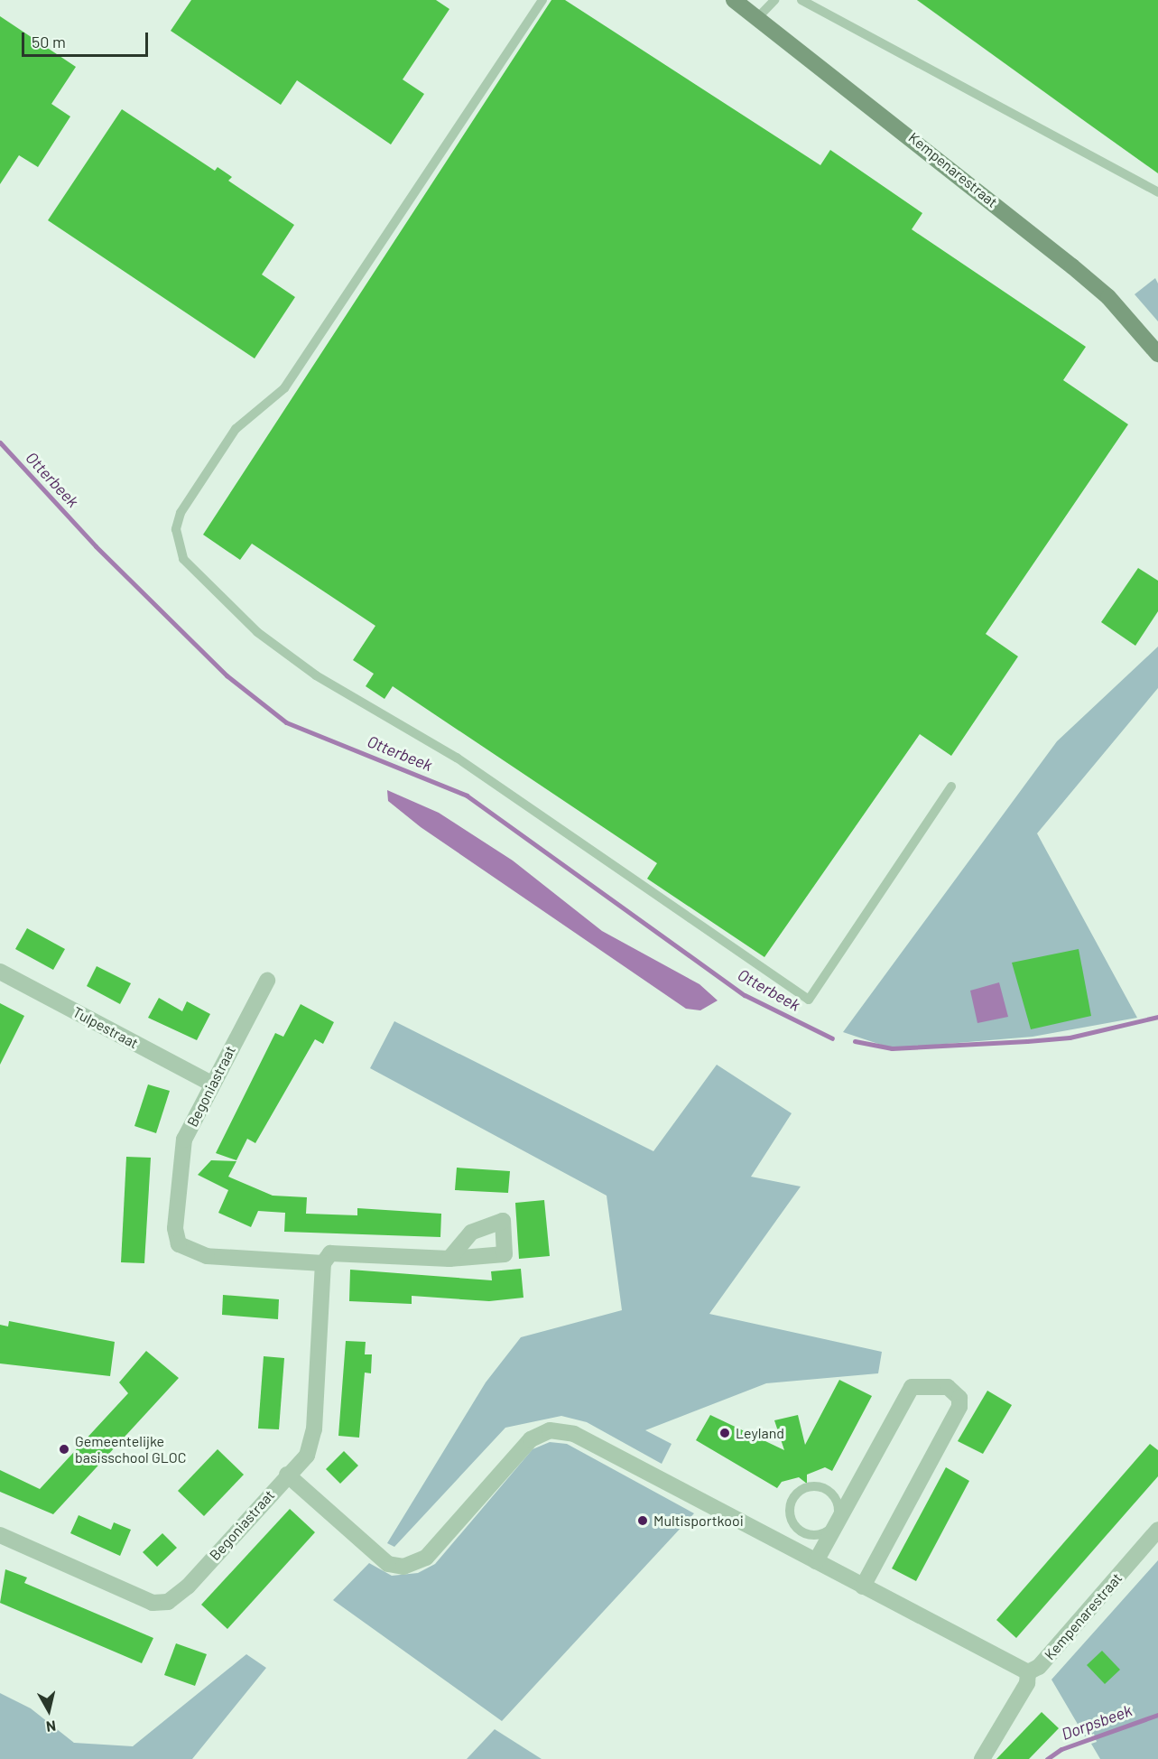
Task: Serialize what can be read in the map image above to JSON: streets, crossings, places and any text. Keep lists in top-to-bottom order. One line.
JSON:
{"streets":{"street":["Kempenarestraat","Tulpestraat","Begoniastraat"]},"crossings":[["Tulpestraat","Begoniastraat"]],"water":["Otterbeek","Dorpsbeek"],"places":["Leyland","Gemeentelijke basisschool GLOC","Multisportkooi"],"scale_bar":"50 m","north":"bottom"}
